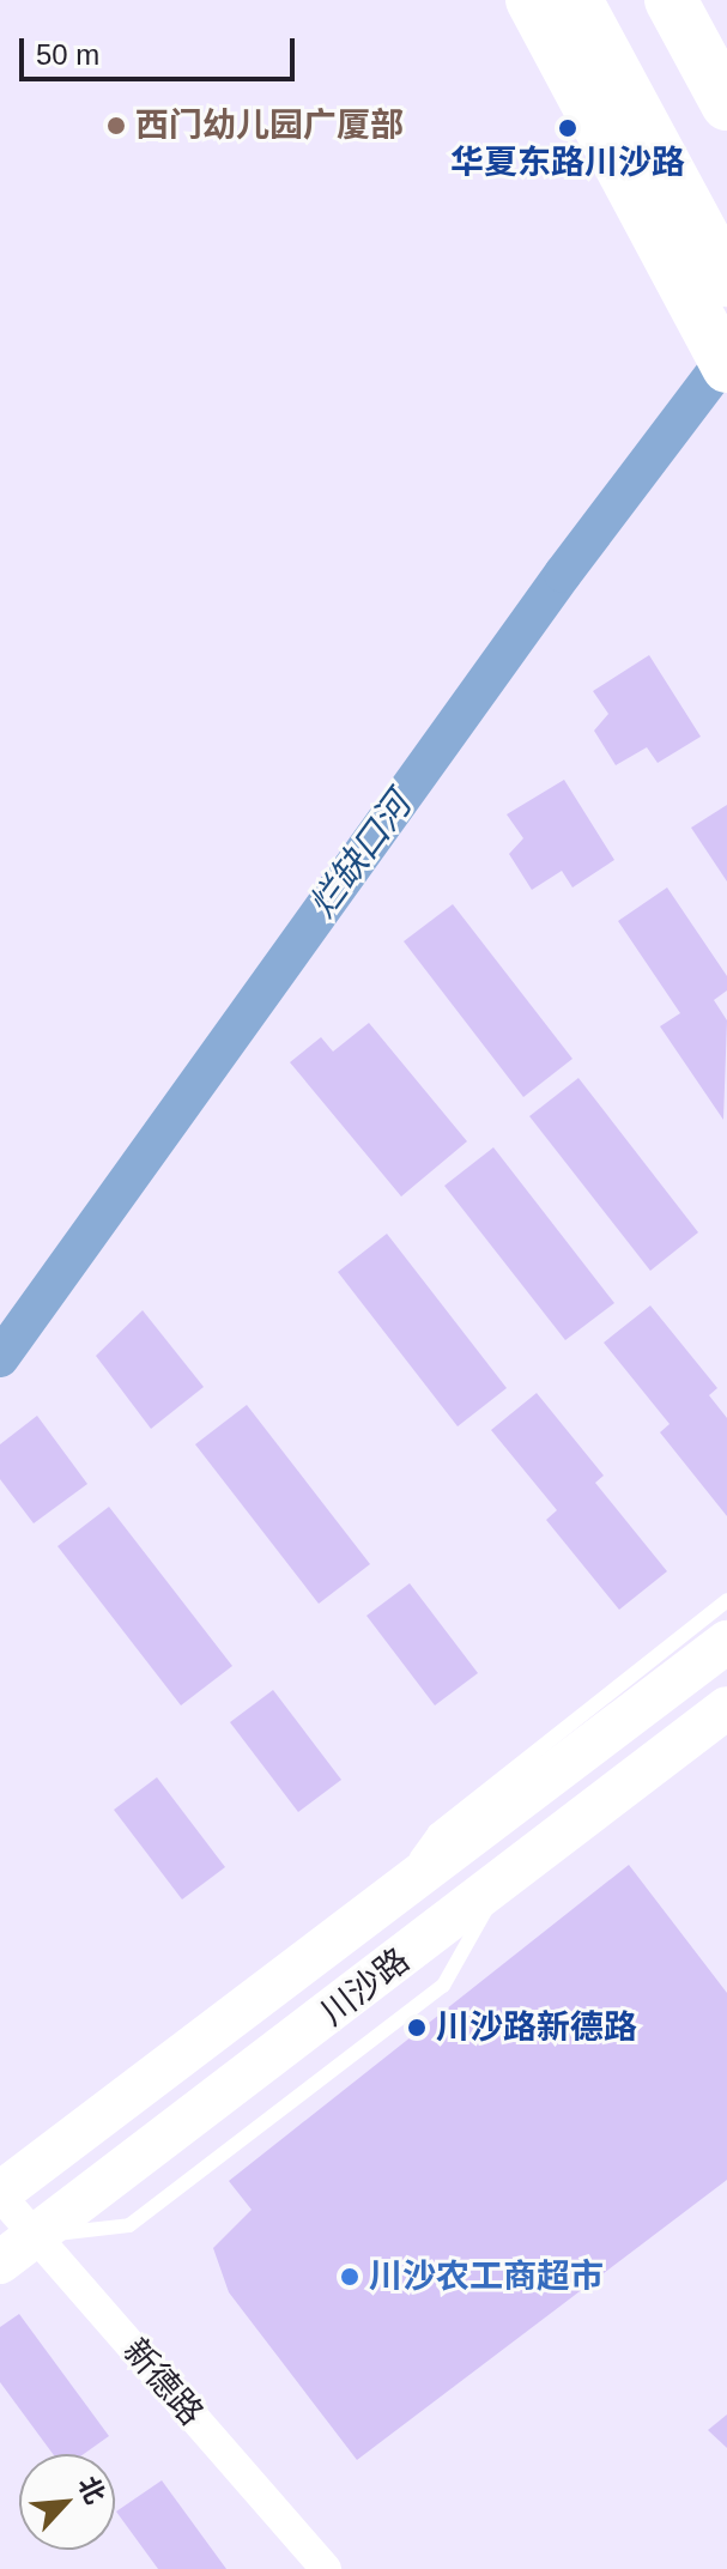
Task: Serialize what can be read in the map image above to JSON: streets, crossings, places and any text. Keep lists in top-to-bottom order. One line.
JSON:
{"streets":{"main road":["川沙路"],"street":["新德路"]},"crossings":[["川沙路","新德路"]],"water":["烂缺口河"],"places":["西门幼儿园广厦部","华夏东路川沙路","川沙路新德路","川沙农工商超市"],"scale_bar":"50 m","north":"top right"}
